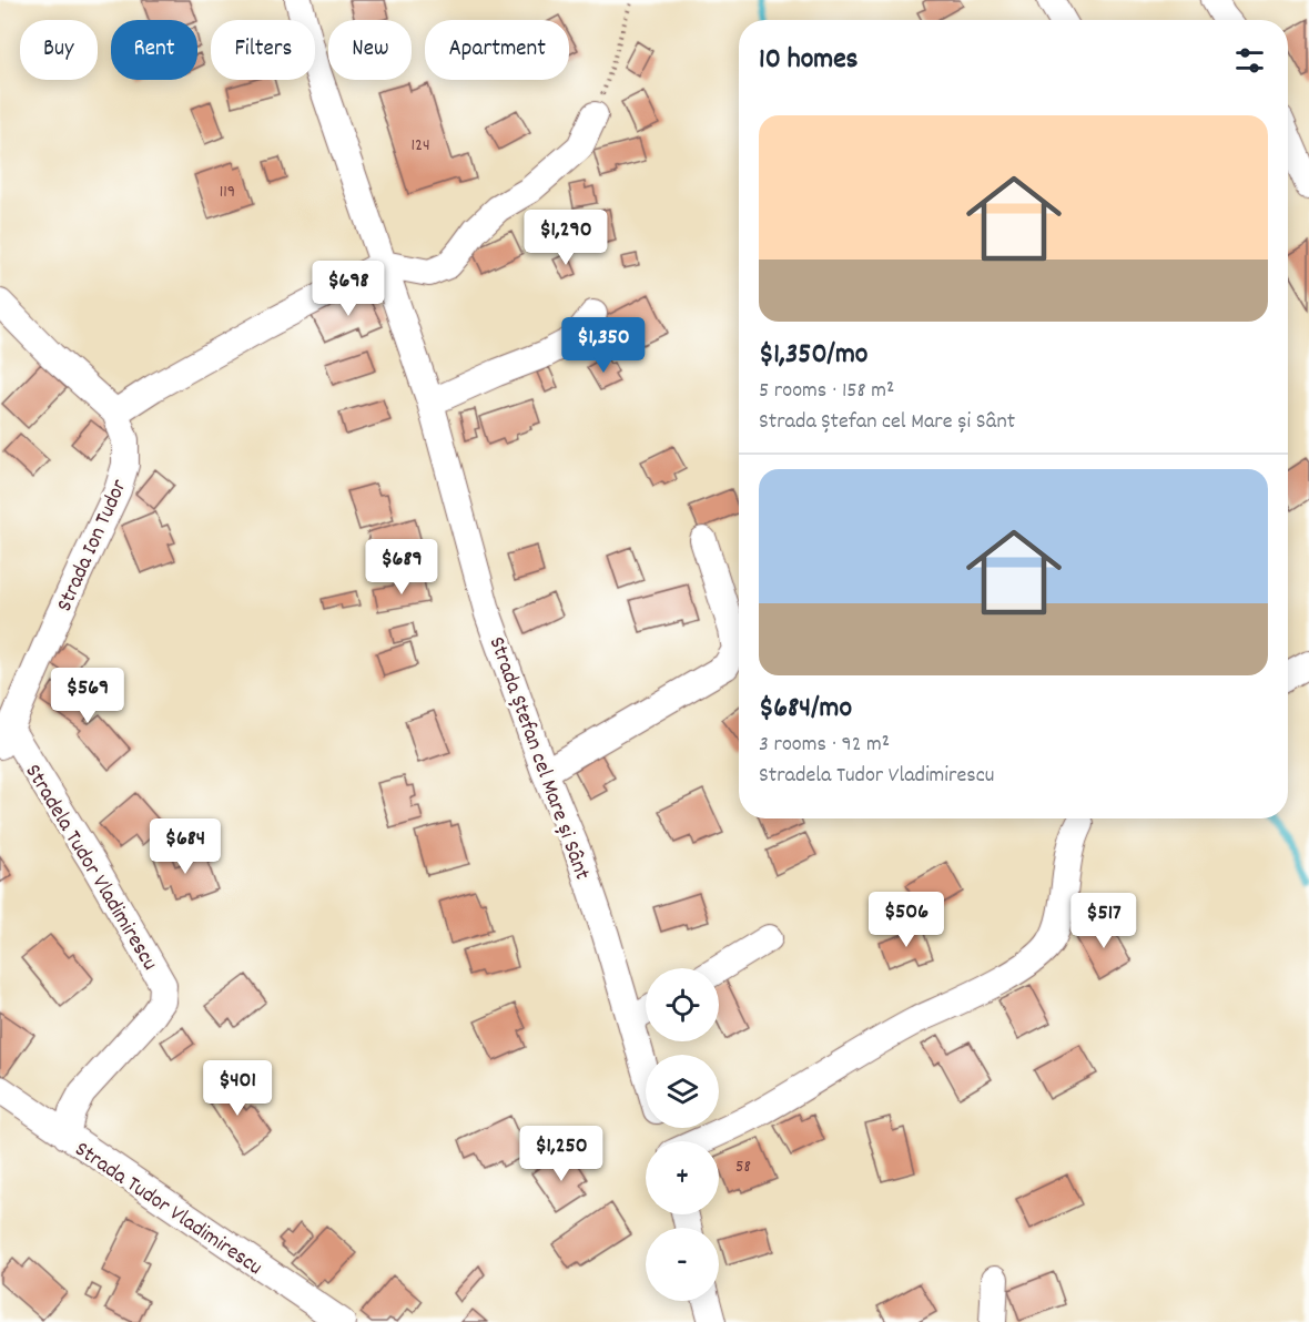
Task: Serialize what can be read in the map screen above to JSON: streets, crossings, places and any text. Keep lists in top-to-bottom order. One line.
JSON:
{"streets":{"street":["Strada Ion Tudor","Strada Ștefan cel Mare și Sânt","Stradela Tudor Vladimirescu","Strada Tudor Vladimirescu"]},"crossings":[["Strada Ion Tudor","Stradela Tudor Vladimirescu"],["Stradela Tudor Vladimirescu","Strada Tudor Vladimirescu"]],"house_numbers":["124","119","58"],"page":{"chip":["Buy","Rent","Filters","New","Apartment"],"heading":"10 homes","list":[{"name":"$1,350/mo","note":"5 rooms · 158 m² · Strada Ștefan cel Mare și Sânt"},{"name":"$684/mo","note":"3 rooms · 92 m² · Stradela Tudor Vladimirescu"}],"price":["$1,290","$698","$1,350","$689","$569","$684","$506","$517","$401","$1,250"],"map_buttons":["+","−"]}}
